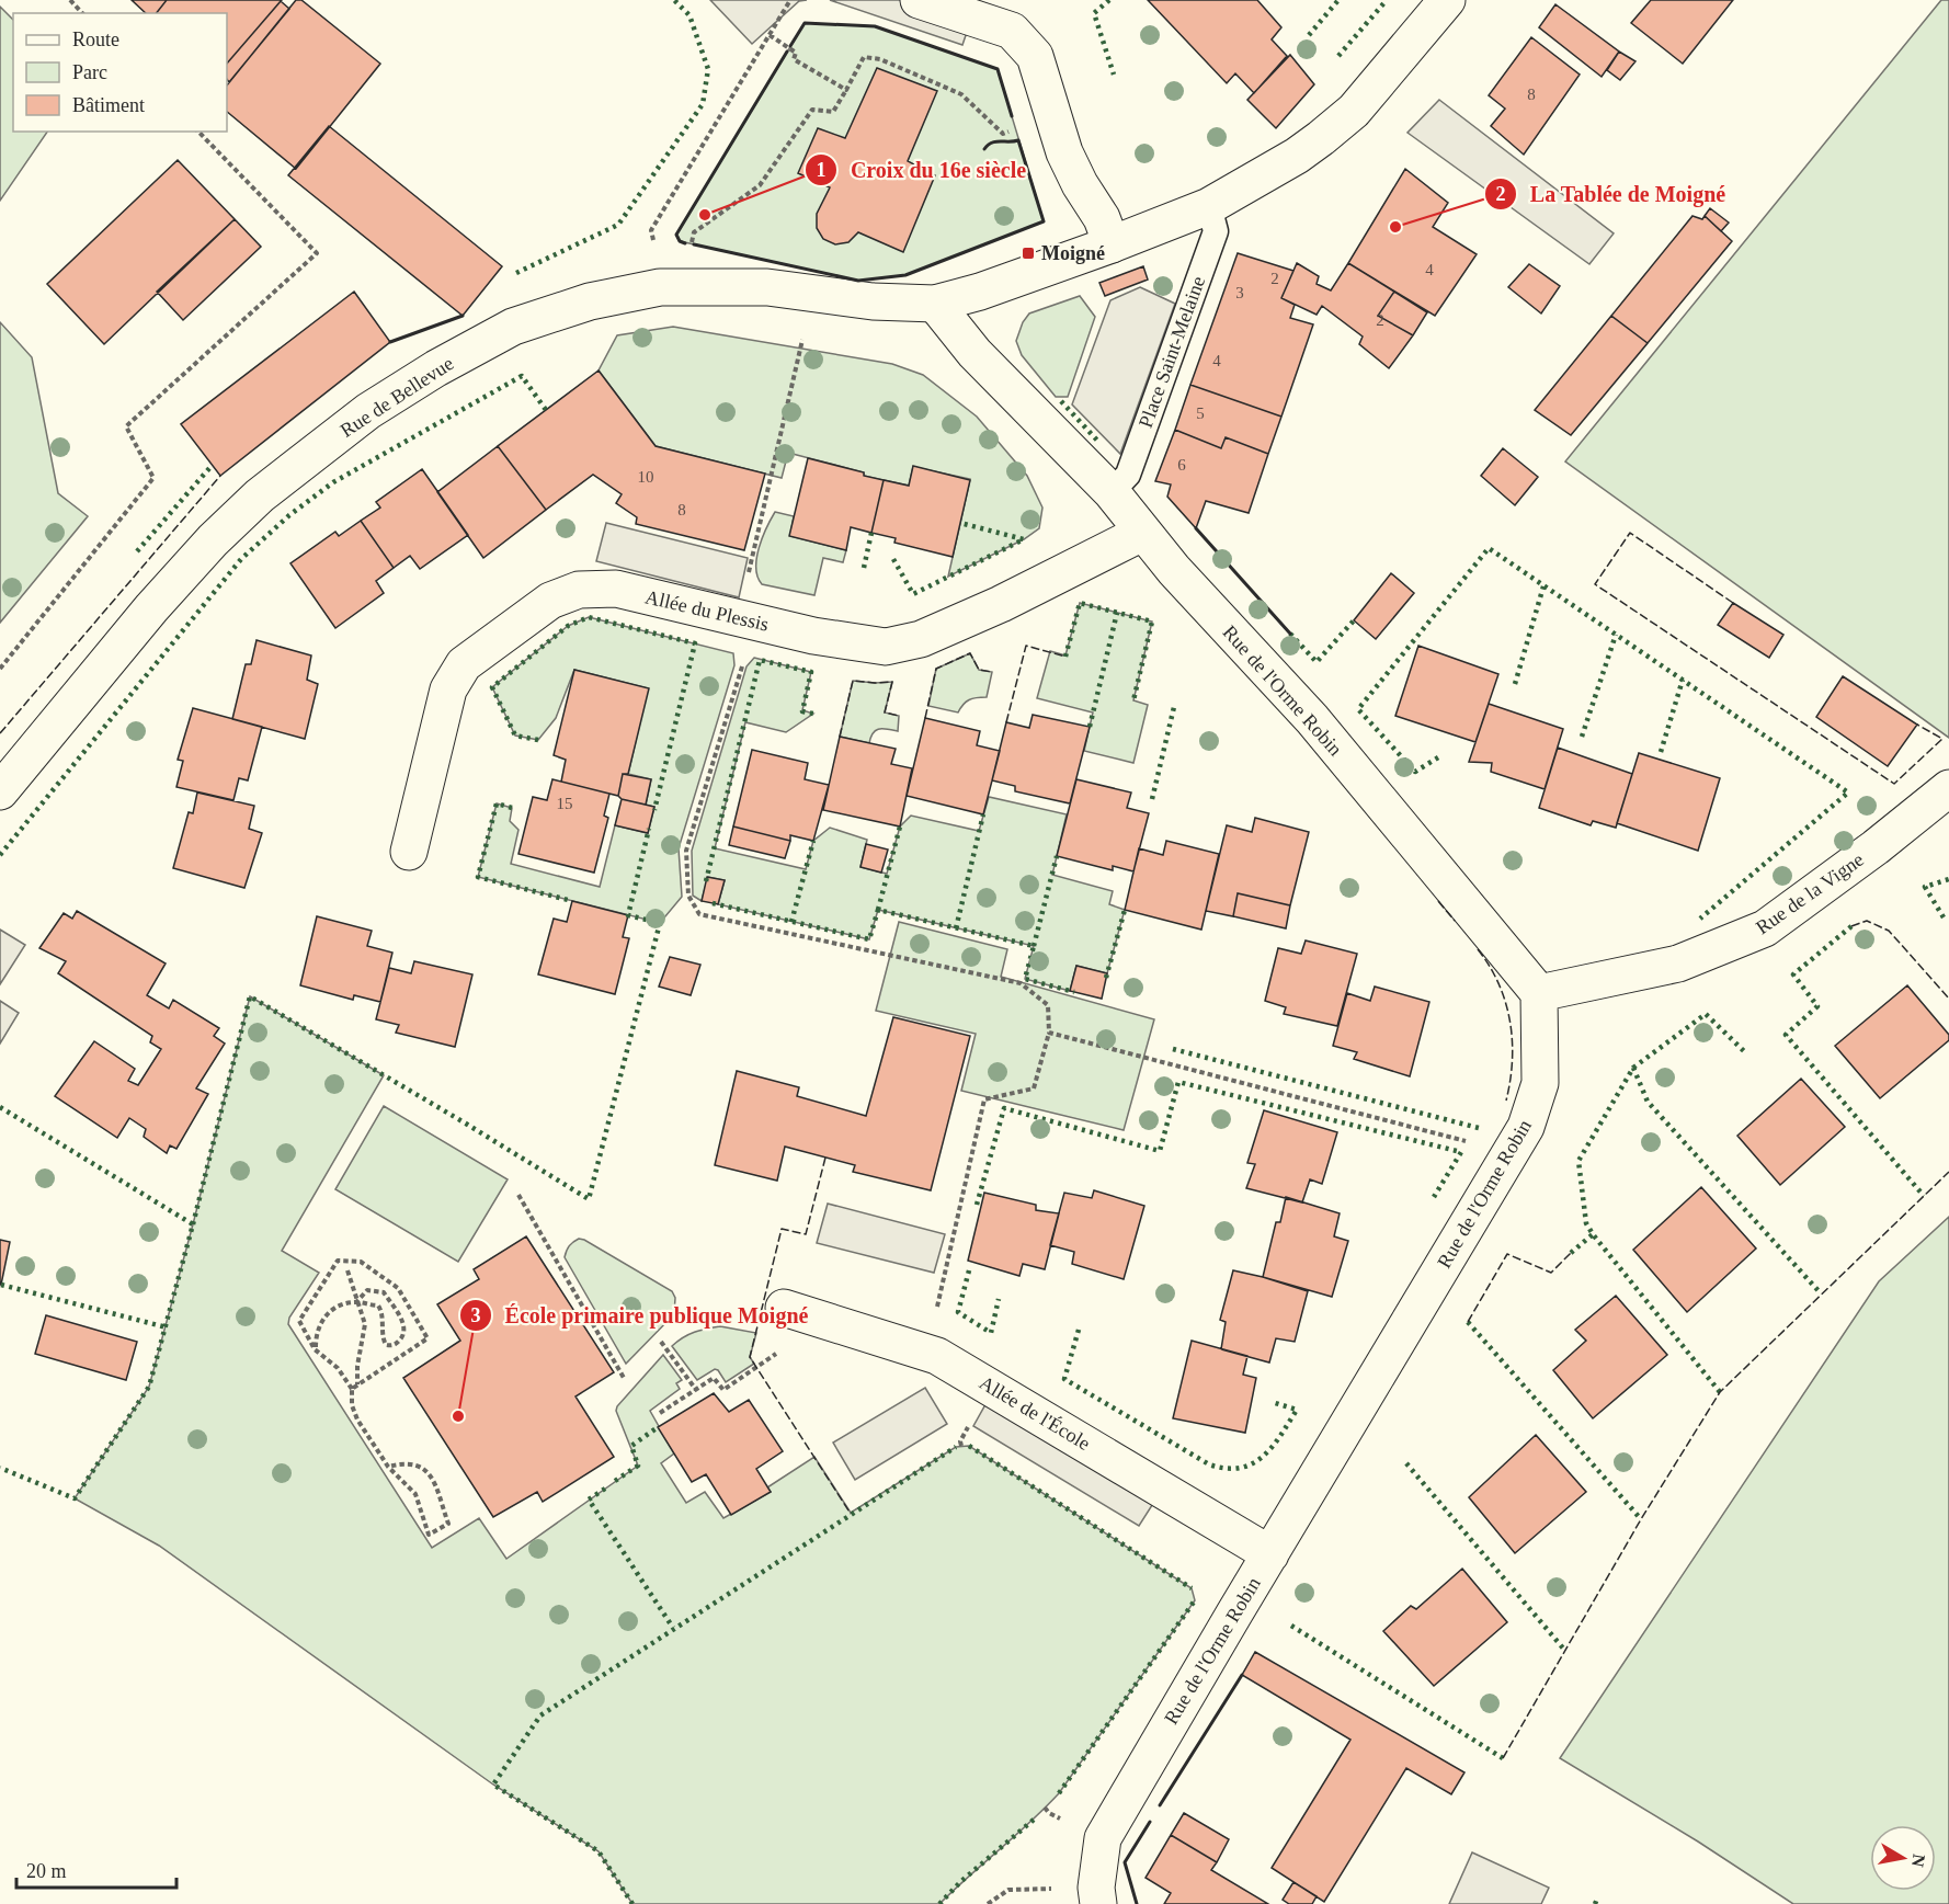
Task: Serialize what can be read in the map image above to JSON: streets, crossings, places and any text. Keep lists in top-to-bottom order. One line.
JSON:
{"streets":{"street":["Rue de Bellevue","Allée du Plessis","Rue de l'Orme Robin","Rue de la Vigne","Allée de l'École"],"lane":["Place Saint-Melaine"]},"crossings":[["Place Saint-Melaine","Rue de Bellevue"],["Place Saint-Melaine","Rue de l'Orme Robin"],["Rue de Bellevue","Rue de l'Orme Robin"],["Allée du Plessis","Rue de l'Orme Robin"],["Rue de l'Orme Robin","Rue de la Vigne"],["Rue de l'Orme Robin","Allée de l'École"]],"places":{"other":["Croix du 16e siècle","La Tablée de Moigné","École primaire publique Moigné"],"transit":["Moigné"]},"house_numbers":["8","4","2","3","2","4","5","6","10","8","15"],"legend":["Route","Parc","Bâtiment"],"scale_bar":"20 m","north":"right"}
